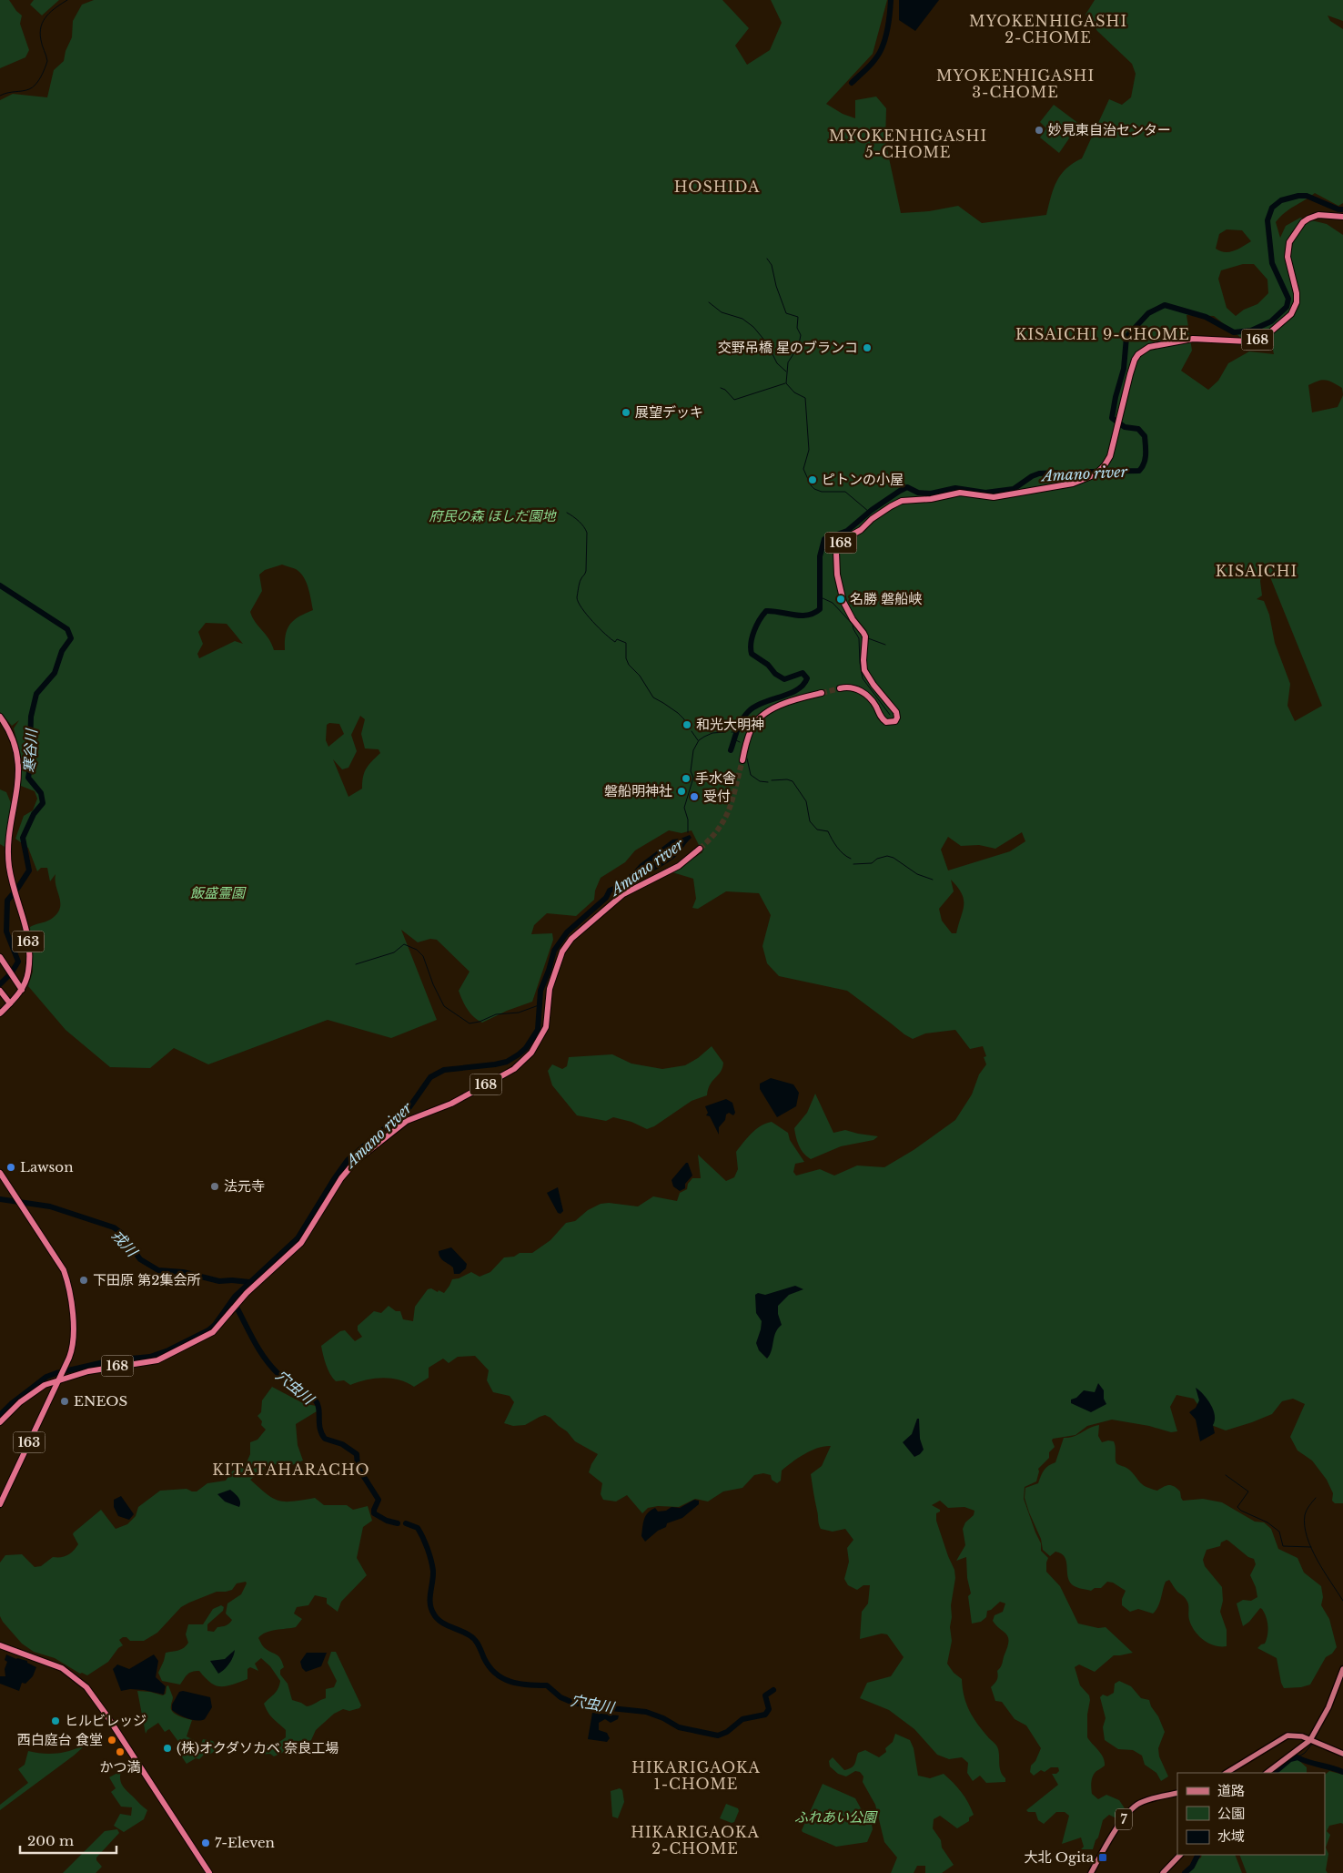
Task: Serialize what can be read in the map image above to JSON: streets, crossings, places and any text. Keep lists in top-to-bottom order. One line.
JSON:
{"streets":{"highway":["168","163"],"main road":["7"]},"crossings":[["168","163"]],"districts":["MYOKENHIGASHI 2-CHOME","MYOKENHIGASHI 3-CHOME","MYOKENHIGASHI 5-CHOME","HOSHIDA","KISAICHI 9-CHOME","KISAICHI","KITATAHARACHO","HIKARIGAOKA 1-CHOME","HIKARIGAOKA 2-CHOME"],"water":["Amano river","寒谷川","戎川","穴虫川"],"parks":["府民の森 ほしだ園地","飯盛霊園","ふれあい公園"],"places":{"other":["妙見東自治センター","交野吊橋 星のブランコ","展望デッキ","ピトンの小屋","名勝 磐船峡","和光大明神","手水舎","磐船明神社","受付","Lawson","法元寺","下田原 第2集会所","ENEOS","ヒルビレッジ","西白庭台 食堂","(株)オクダソカベ 奈良工場","かつ満","7-Eleven"],"transit":["大北 Ogita"]},"legend":["道路","公園","水域"],"scale_bar":"200 m"}
